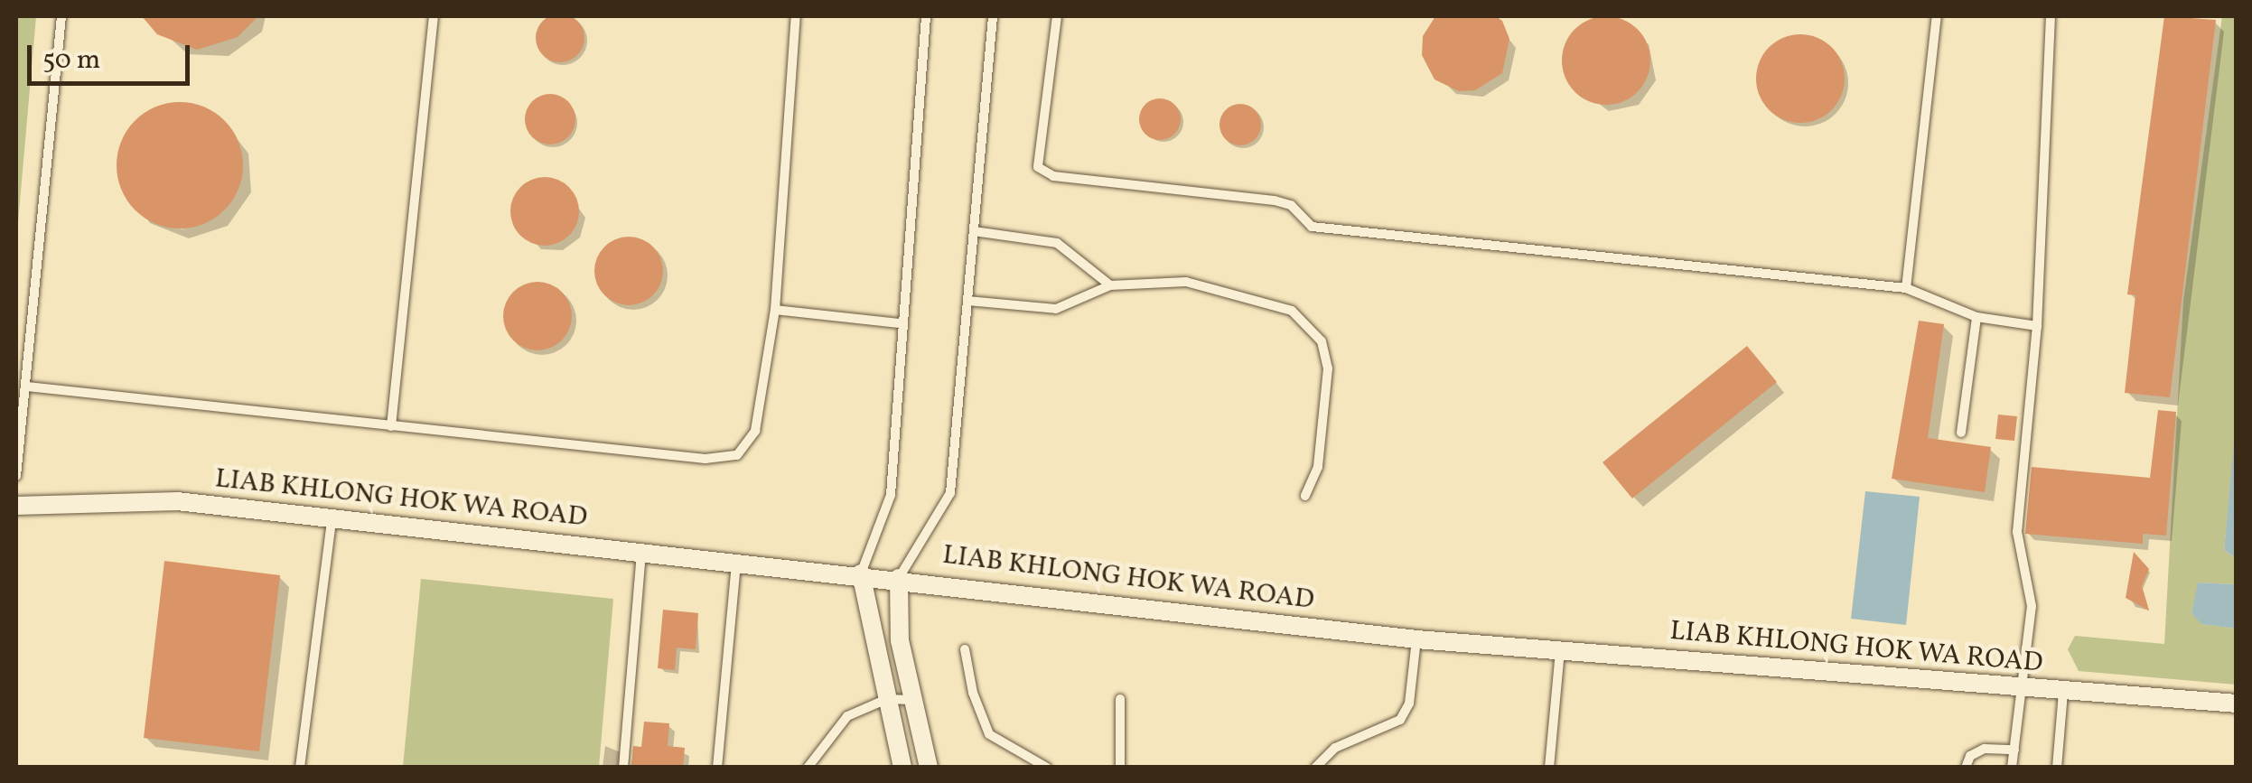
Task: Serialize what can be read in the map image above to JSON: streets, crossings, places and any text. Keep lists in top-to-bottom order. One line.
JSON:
{"streets":{"street":["LIAB KHLONG HOK WA ROAD"]},"scale_bar":"50 m"}
